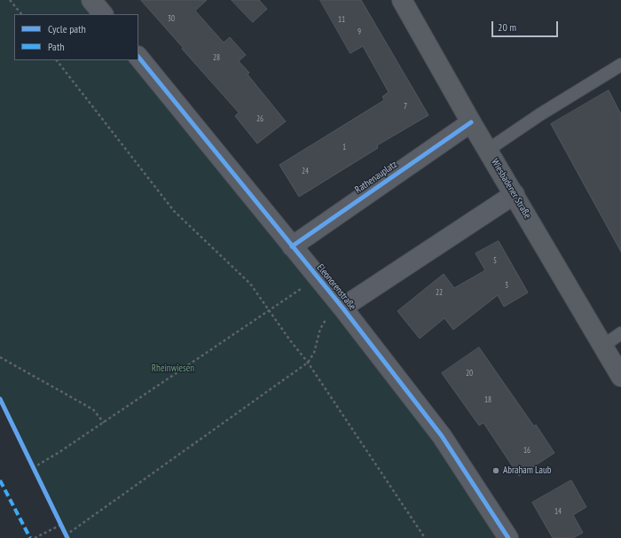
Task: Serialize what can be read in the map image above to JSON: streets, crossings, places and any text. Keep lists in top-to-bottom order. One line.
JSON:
{"streets":{"main road":["Wiesbadener Straße"],"street":["Rathenauplatz","Eleonorenstraße"]},"crossings":[["Rathenauplatz","Wiesbadener Straße"],["Rathenauplatz","Eleonorenstraße"]],"parks":["Rheinwiesen"],"places":["Abraham Laub"],"house_numbers":["30","11","9","28","7","26","1","24","5","3","22","20","18","16","14"],"legend":["Cycle path","Path"],"scale_bar":"20 m"}
